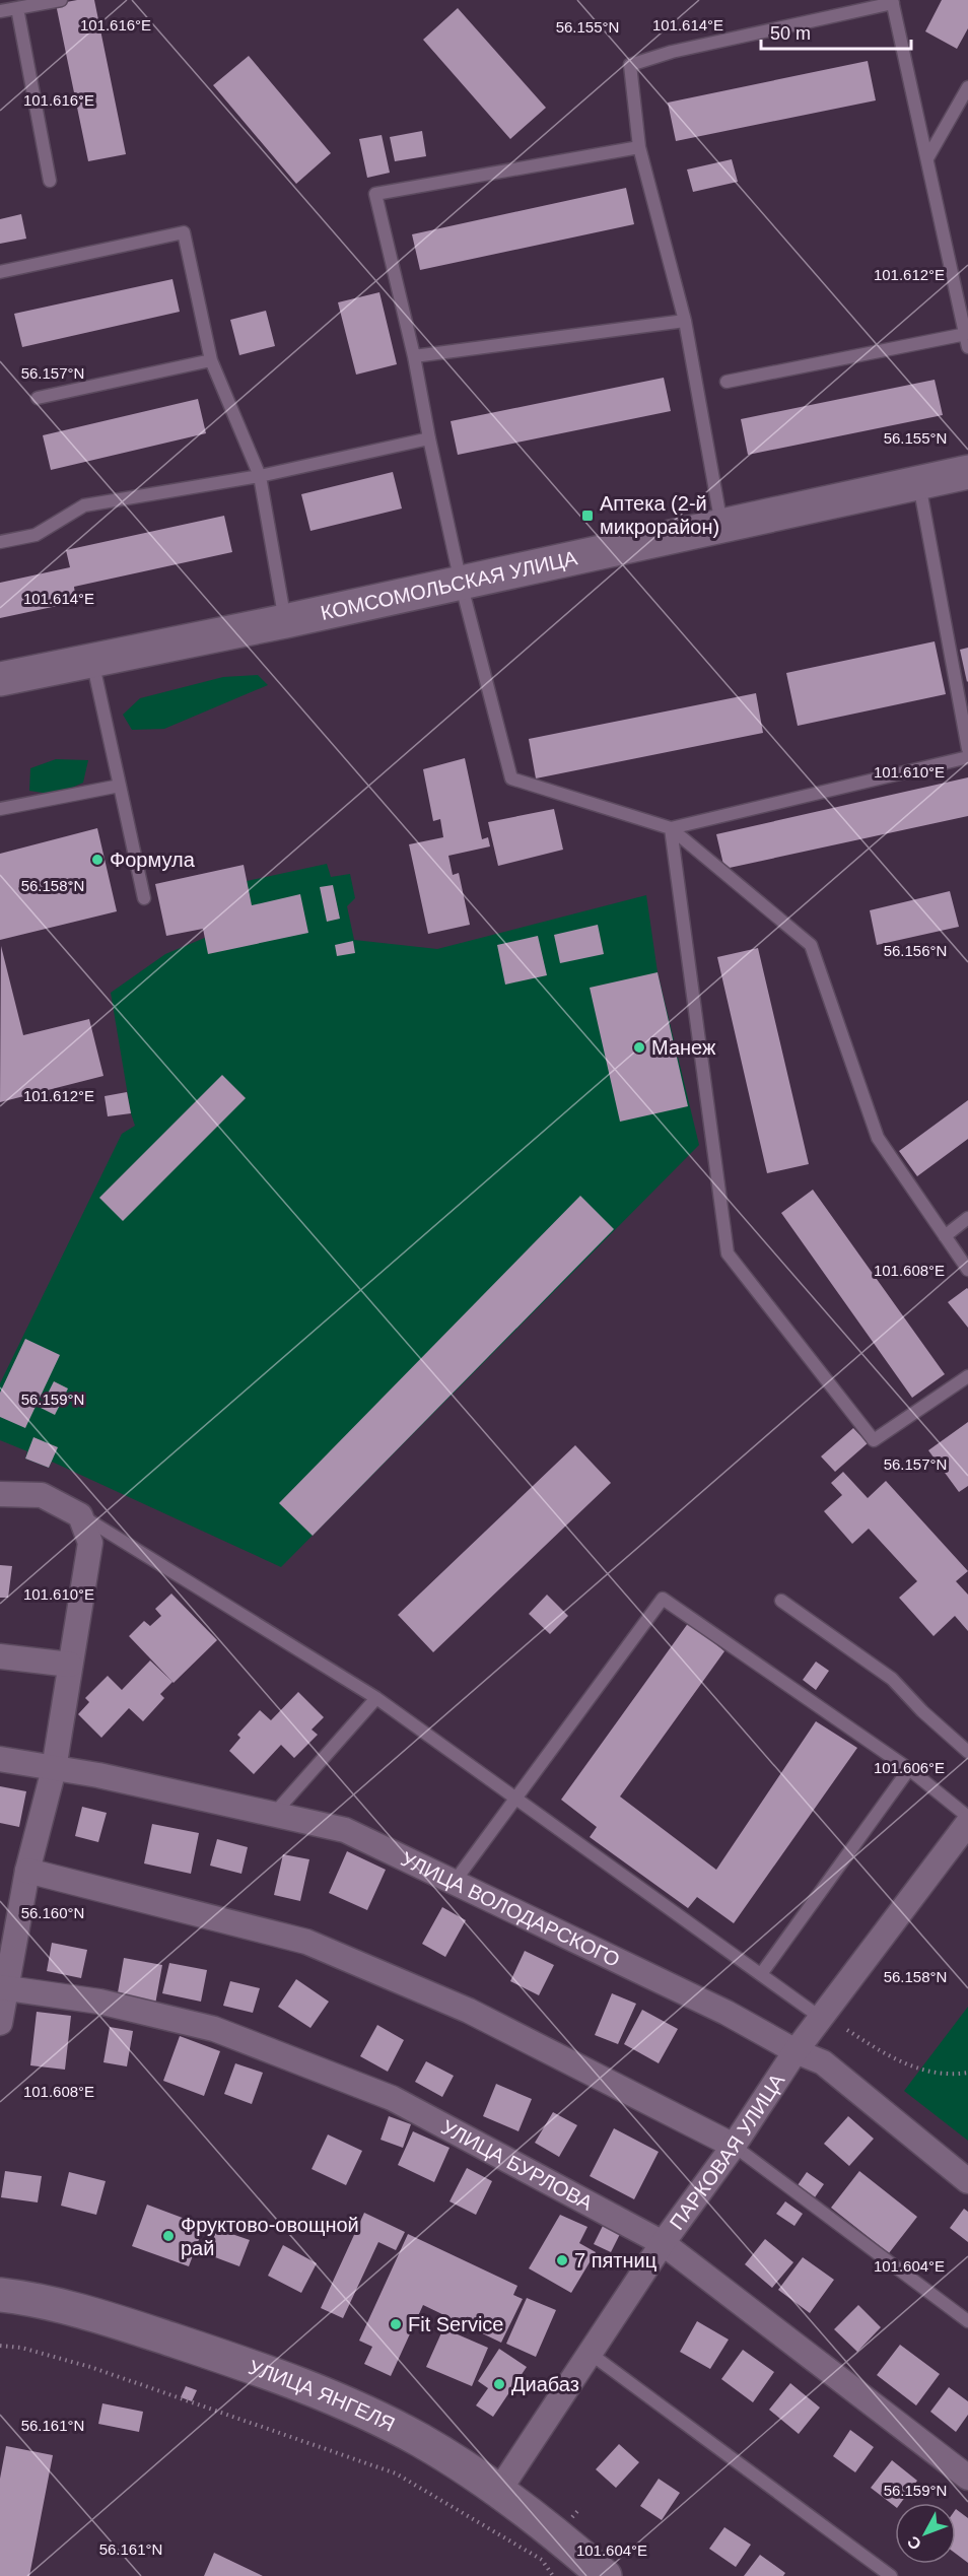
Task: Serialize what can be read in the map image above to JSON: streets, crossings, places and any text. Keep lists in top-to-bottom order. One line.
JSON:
{"streets":{"main road":["КОМСОМОЛЬСКАЯ УЛИЦА","УЛИЦА ЯНГЕЛЯ"],"street":["УЛИЦА ВОЛОДАРСКОГО","ПАРКОВАЯ УЛИЦА","УЛИЦА БУРЛОВА"]},"crossings":[["УЛИЦА ВОЛОДАРСКОГО","ПАРКОВАЯ УЛИЦА"],["ПАРКОВАЯ УЛИЦА","УЛИЦА БУРЛОВА"],["ПАРКОВАЯ УЛИЦА","УЛИЦА ЯНГЕЛЯ"]],"places":{"transit":["Аптека (2-й микрорайон)"],"other":["Формула","Манеж","Фруктово-овощной рай","7 пятниц","Fit Service","Диабаз"]},"scale_bar":"50 m","north":"bottom left","coordinates":["101.616°E","101.614°E","56.155°N","101.612°E","56.157°N","101.610°E","56.158°N","56.156°N","101.608°E","56.159°N","101.606°E","56.160°N","101.604°E","56.161°N"]}
